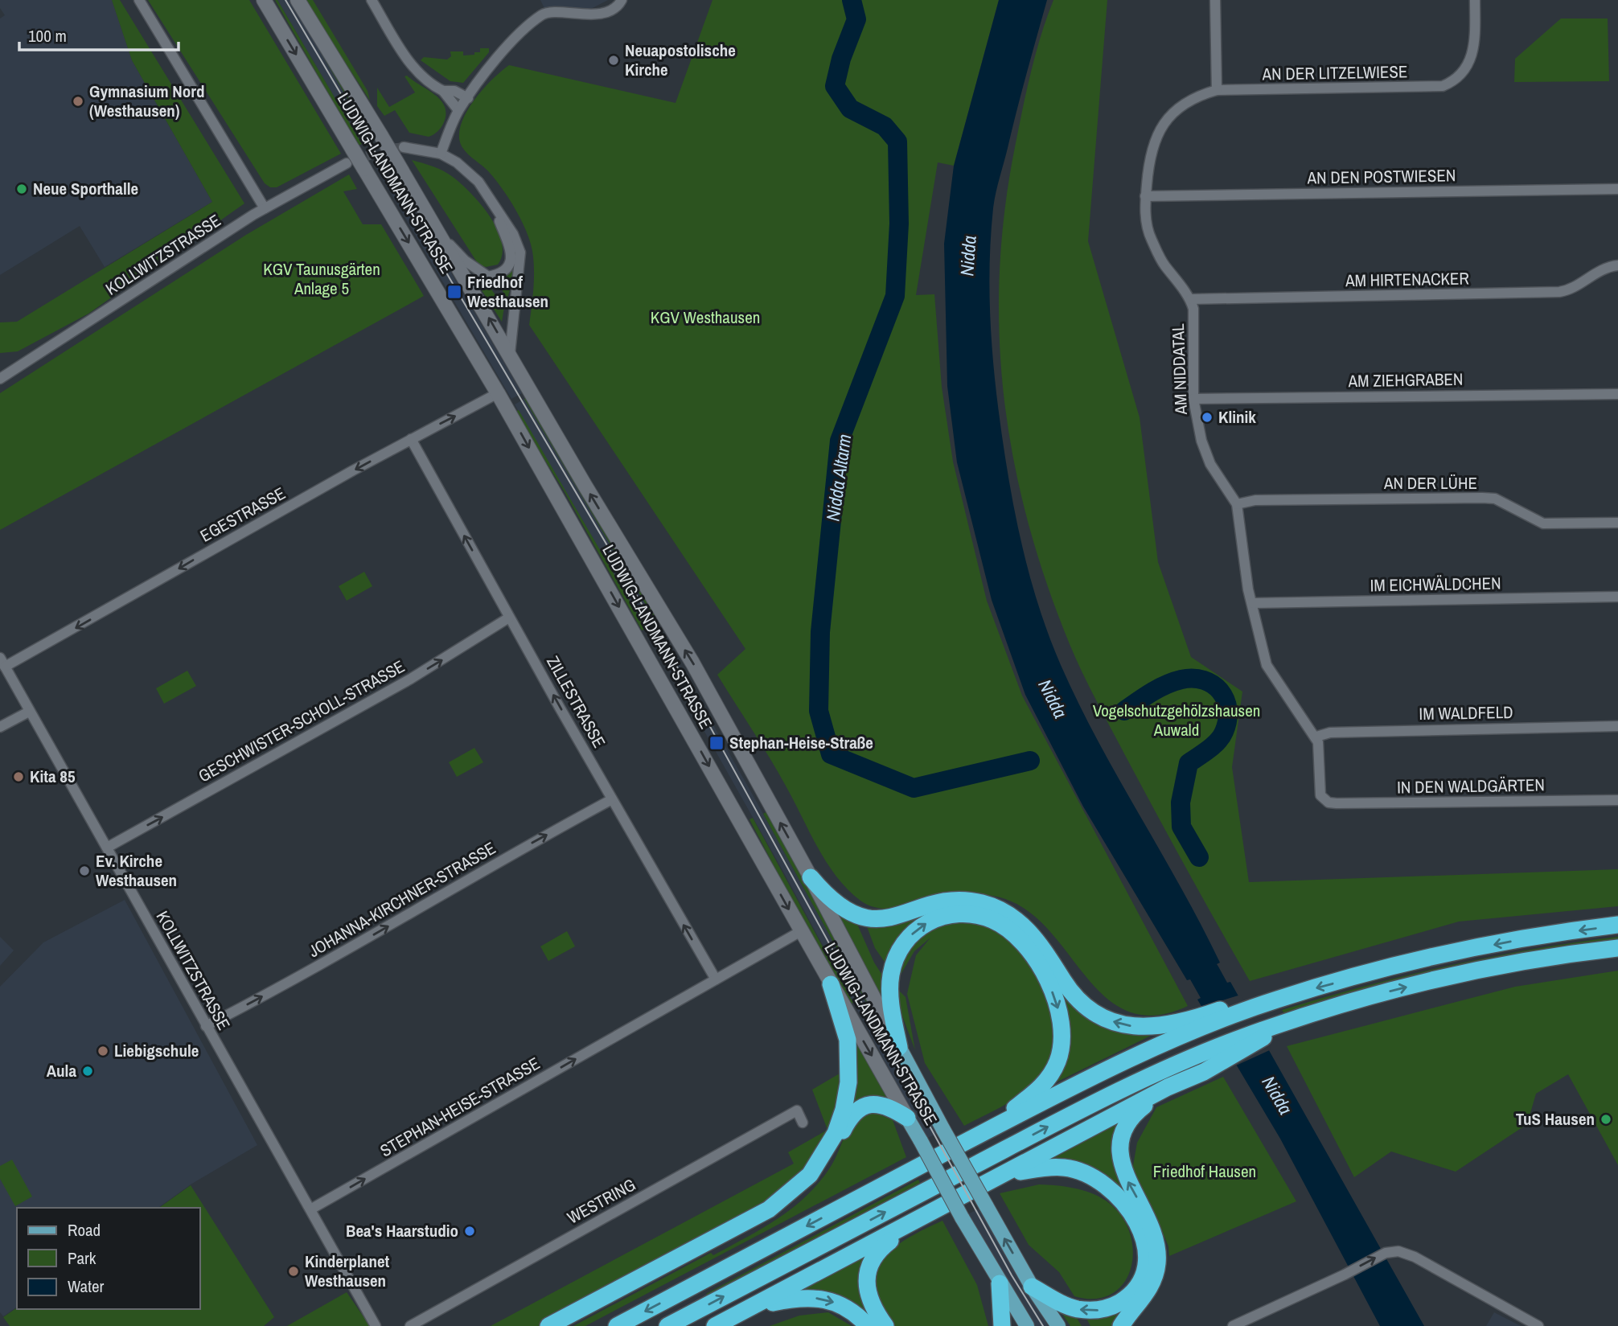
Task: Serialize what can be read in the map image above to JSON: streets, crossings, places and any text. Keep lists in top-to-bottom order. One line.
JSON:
{"streets":{"main road":["LUDWIG-LANDMANN-STRASSE"],"street":["AN DER LITZELWIESE","AN DEN POSTWIESEN","KOLLWITZSTRASSE","AM HIRTENACKER","AM NIDDATAL","AM ZIEHGRABEN","AN DER LÜHE","EGESTRASSE","IM EICHWÄLDCHEN","ZILLESTRASSE","IM WALDFELD","GESCHWISTER-SCHOLL-STRASSE","IN DEN WALDGÄRTEN","JOHANNA-KIRCHNER-STRASSE","STEPHAN-HEISE-STRASSE","WESTRING"]},"crossings":[["AN DER LITZELWIESE","AM NIDDATAL"],["AN DEN POSTWIESEN","AM NIDDATAL"],["LUDWIG-LANDMANN-STRASSE","EGESTRASSE"],["LUDWIG-LANDMANN-STRASSE","STEPHAN-HEISE-STRASSE"],["KOLLWITZSTRASSE","EGESTRASSE"],["KOLLWITZSTRASSE","GESCHWISTER-SCHOLL-STRASSE"],["KOLLWITZSTRASSE","JOHANNA-KIRCHNER-STRASSE"],["KOLLWITZSTRASSE","STEPHAN-HEISE-STRASSE"],["AM HIRTENACKER","AM NIDDATAL"],["AM NIDDATAL","AM ZIEHGRABEN"],["AM NIDDATAL","AN DER LÜHE"],["AM NIDDATAL","IM EICHWÄLDCHEN"],["AM NIDDATAL","IM WALDFELD"],["AM NIDDATAL","IN DEN WALDGÄRTEN"],["EGESTRASSE","ZILLESTRASSE"],["ZILLESTRASSE","GESCHWISTER-SCHOLL-STRASSE"],["ZILLESTRASSE","JOHANNA-KIRCHNER-STRASSE"],["ZILLESTRASSE","STEPHAN-HEISE-STRASSE"],["IM WALDFELD","IN DEN WALDGÄRTEN"]],"one_way":["ZILLESTRASSE","GESCHWISTER-SCHOLL-STRASSE","JOHANNA-KIRCHNER-STRASSE","STEPHAN-HEISE-STRASSE"],"water":["Nidda","Nidda Altarm"],"parks":["KGV Taunusgärten Anlage 5","KGV Westhausen","Vogelschutzgehölzshausen Auwald","Friedhof Hausen"],"places":{"other":["Neuapostolische Kirche","Gymnasium Nord (Westhausen)","Neue Sporthalle","Klinik","Kita 85","Ev. Kirche Westhausen","Liebigschule","Aula","TuS Hausen","Bea's Haarstudio","Kinderplanet Westhausen"],"transit":["Friedhof Westhausen","Stephan-Heise-Straße"]},"legend":["Road","Park","Water"],"scale_bar":"100 m"}
